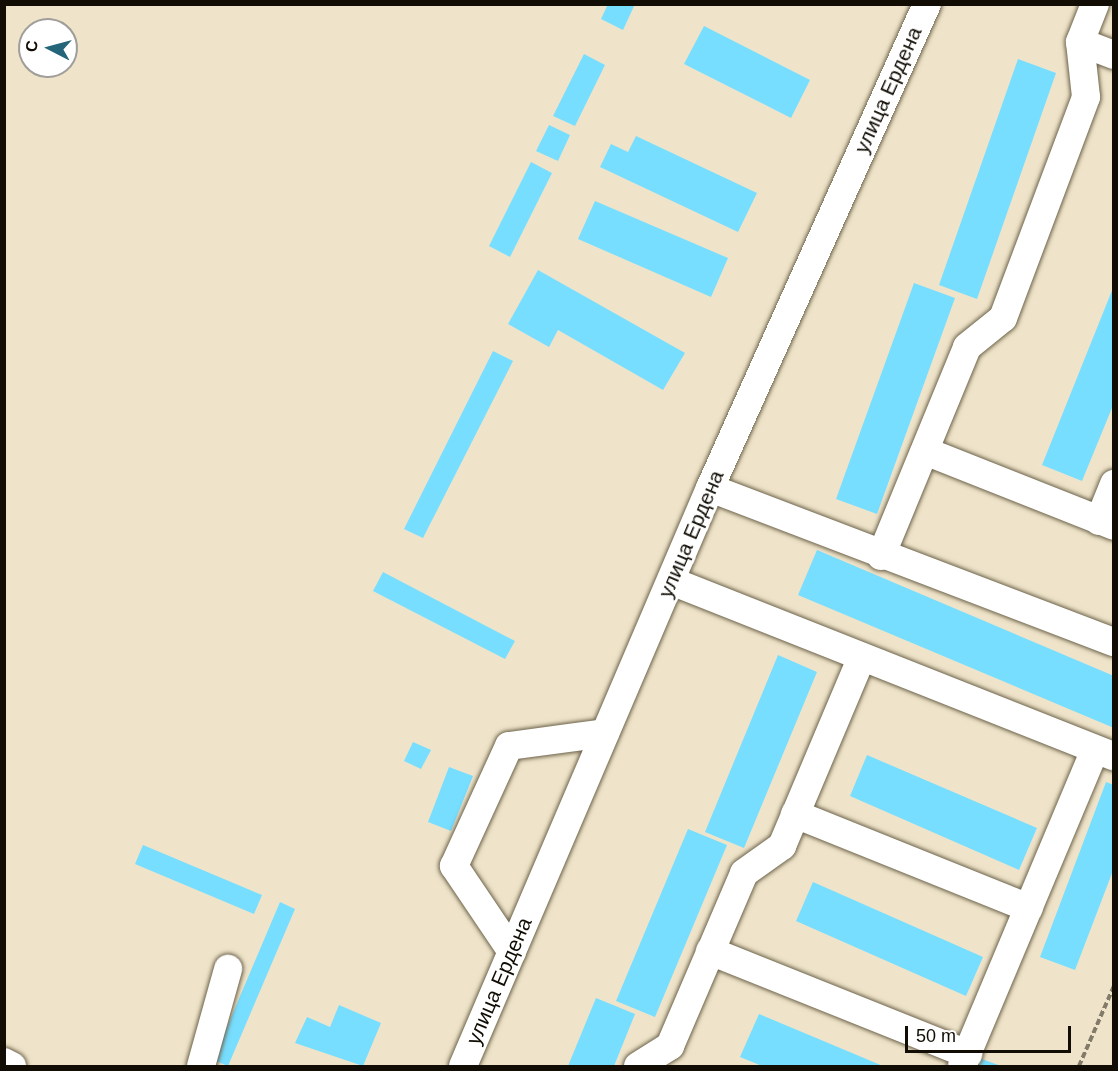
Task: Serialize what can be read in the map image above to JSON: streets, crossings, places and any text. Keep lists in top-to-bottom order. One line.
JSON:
{"streets":{"street":["улица Ердена"]},"scale_bar":"50 m","north":"left"}
